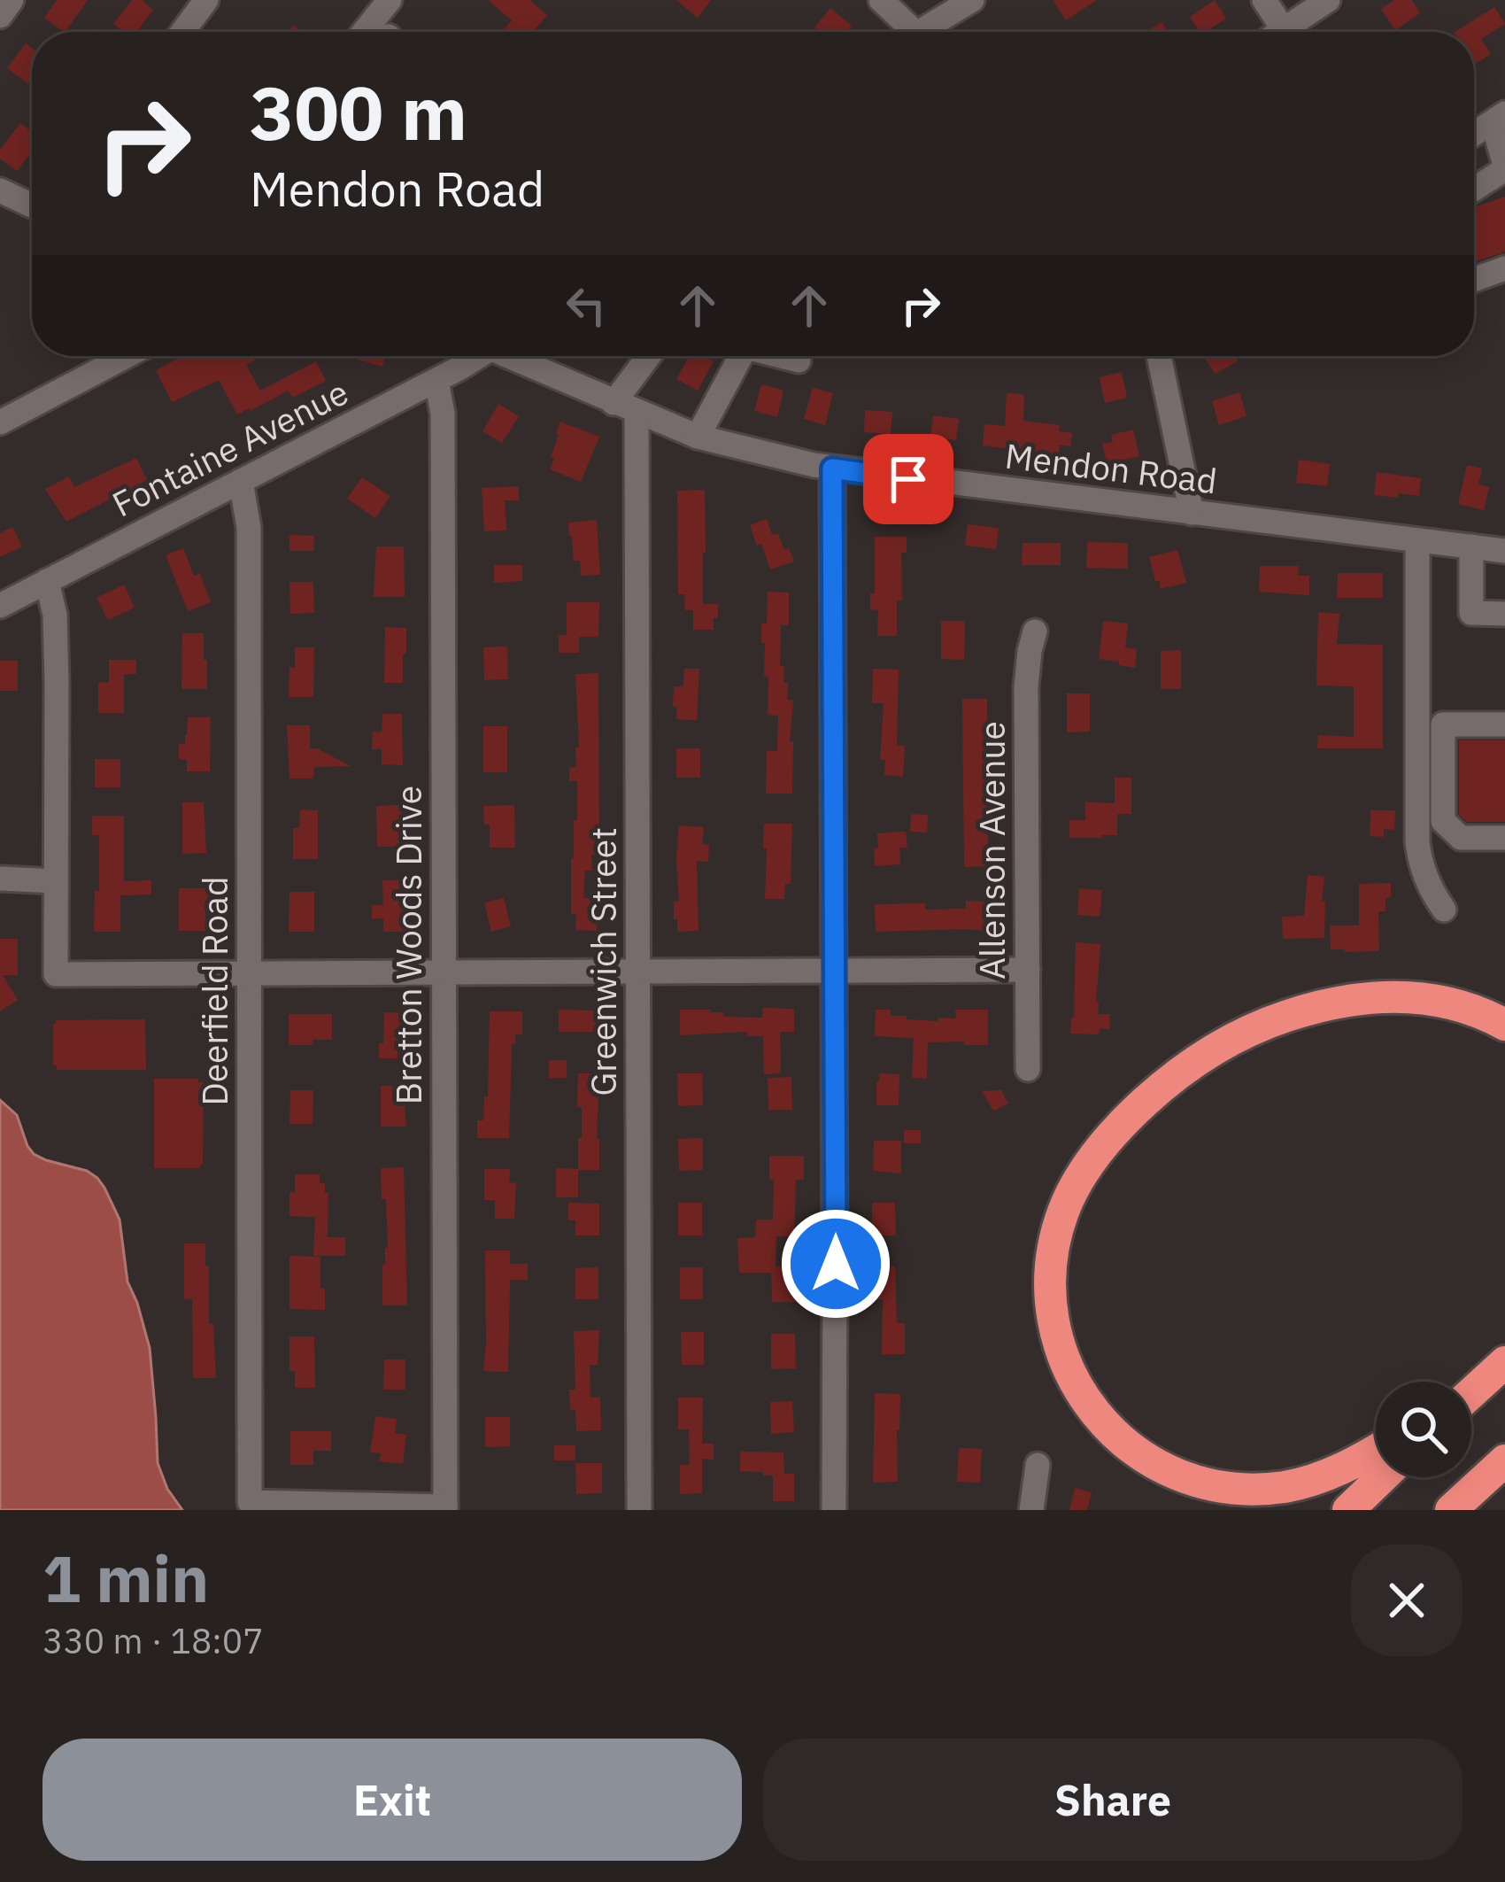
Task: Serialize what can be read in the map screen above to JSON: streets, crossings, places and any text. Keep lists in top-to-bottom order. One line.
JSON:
{"streets":{"street":["Fontaine Avenue","Mendon Road","Allenson Avenue","Bretton Woods Drive","Greenwich Street","Deerfield Road"]},"crossings":[["Fontaine Avenue","Bretton Woods Drive"],["Fontaine Avenue","Deerfield Road"],["Mendon Road","Greenwich Street"]],"page":{"turn":["300 m","Mendon Road"],"heading":["1 min","330 m · 18:07"],"buttons":["Exit","Share"]}}
